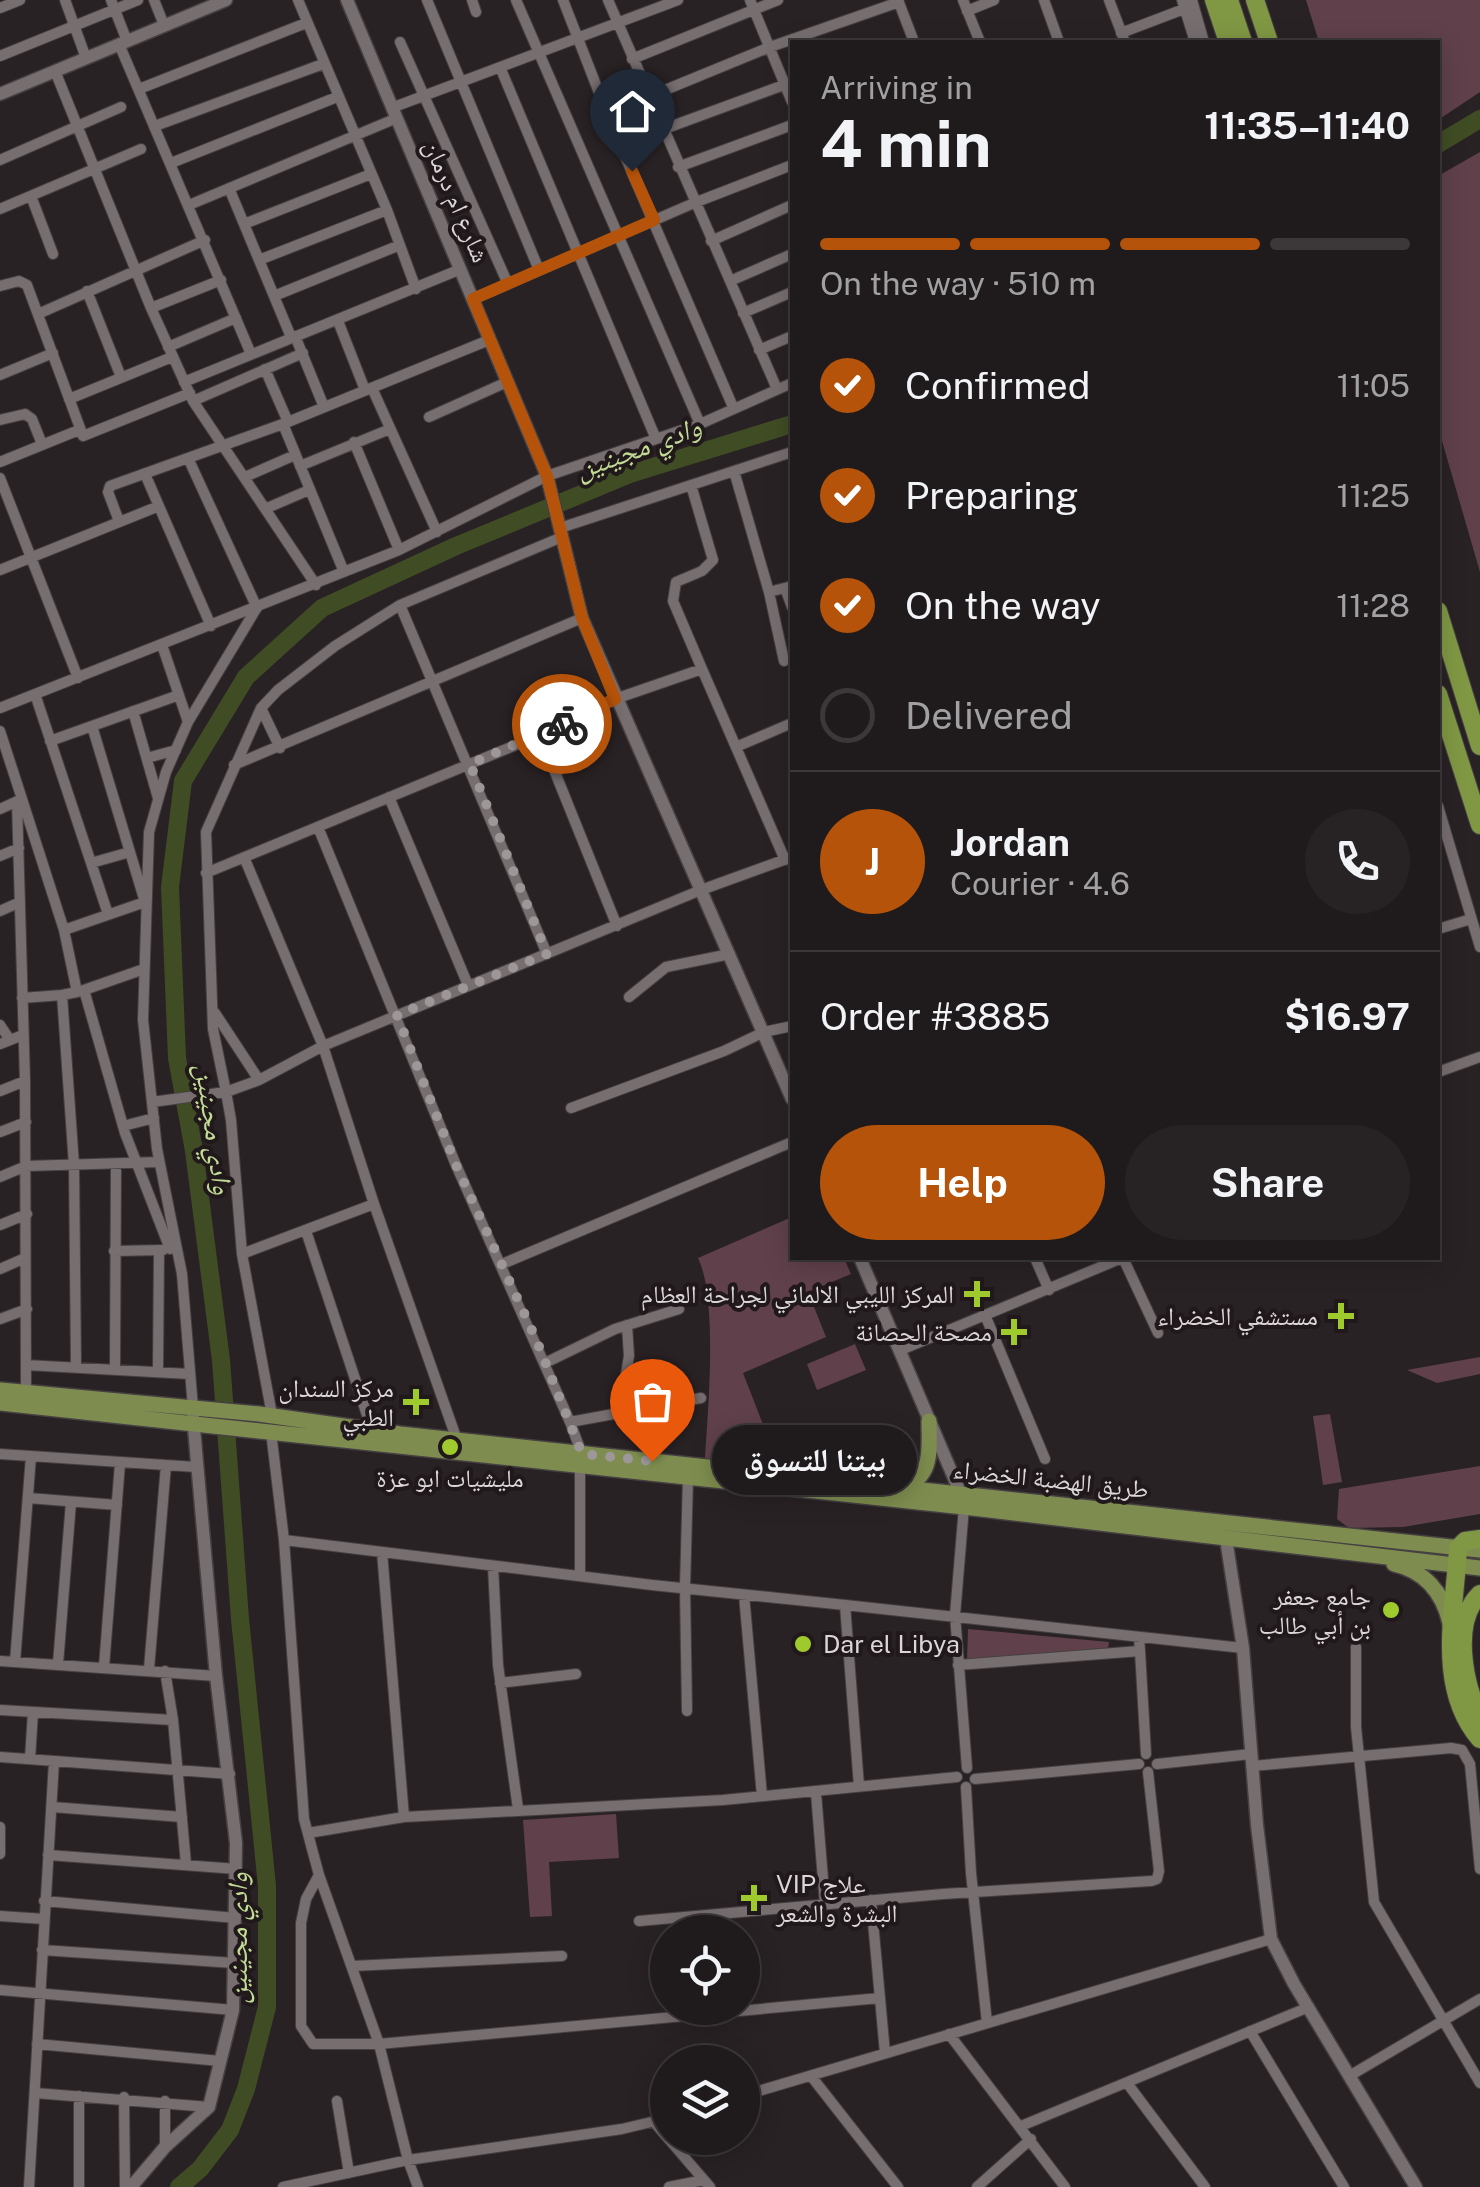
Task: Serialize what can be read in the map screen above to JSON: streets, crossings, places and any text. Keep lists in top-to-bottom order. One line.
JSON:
{"streets":{"main road":["طريق الهضبة الخضراء"],"street":["شارع ام درمان"]},"water":["وادي مجينين"],"places":{"health":["المركز الليبي الالماني لجراحة العظام","مستشفي الخضراء","مصحة الحصانة","مركز السندان الطبي","VIP علاج البشرة والشعر"],"other":["مليشيات ابو عزة","بيتنا للتسوق","جامع جعفر بن أبي طالب","Dar el Libya"]},"page":{"heading":["4 min","Arriving in","11:35–11:40"],"panel":["Jordan","Courier · 4.6","Order #3885","$16.97"],"bar":"On the way · 510 m","list":[["Confirmed","11:05"],["Preparing","11:25"],["On the way","11:28"],"Delivered"],"round":"J","buttons":["Help","Share"],"bubble":"بيتنا للتسوق"}}
